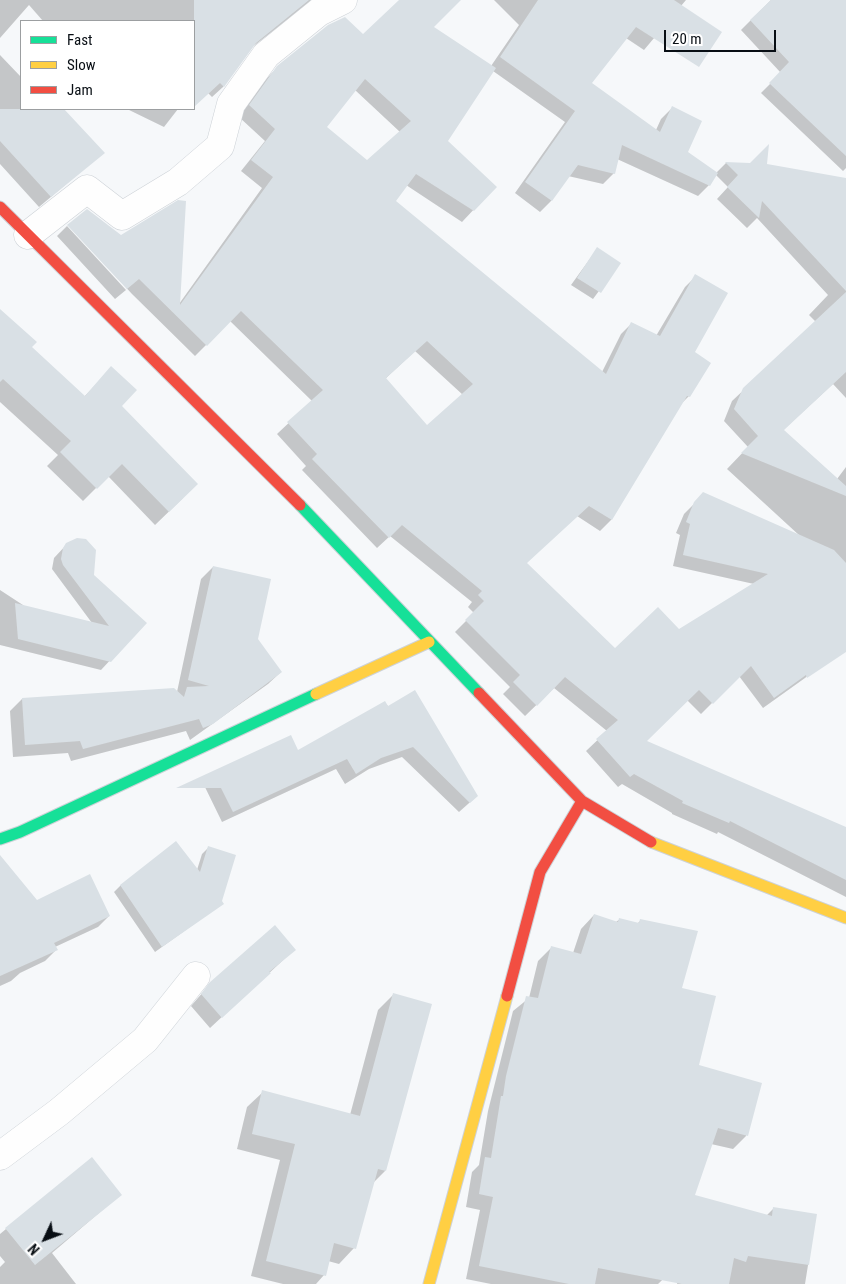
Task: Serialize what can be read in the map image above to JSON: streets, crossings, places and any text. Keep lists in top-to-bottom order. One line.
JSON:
{"legend":["Fast","Slow","Jam"],"scale_bar":"20 m","north":"bottom left"}
